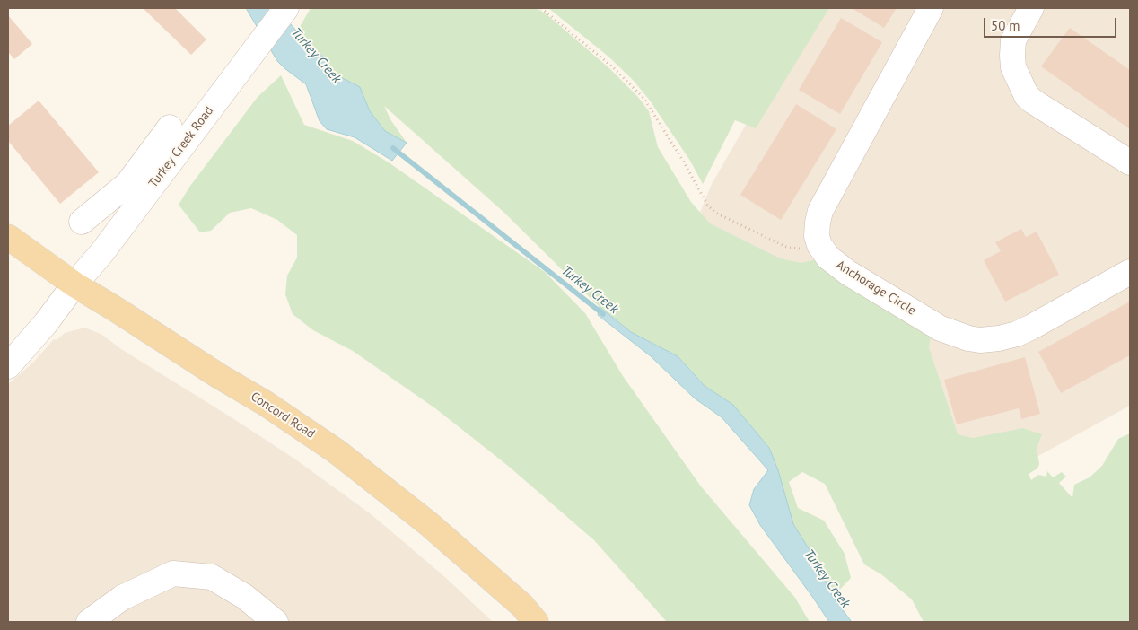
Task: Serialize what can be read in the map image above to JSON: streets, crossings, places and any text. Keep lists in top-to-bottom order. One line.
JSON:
{"streets":{"main road":["Concord Road"],"street":["Turkey Creek Road","Anchorage Circle"]},"crossings":[["Turkey Creek Road","Concord Road"]],"water":["Turkey Creek"],"scale_bar":"50 m"}
